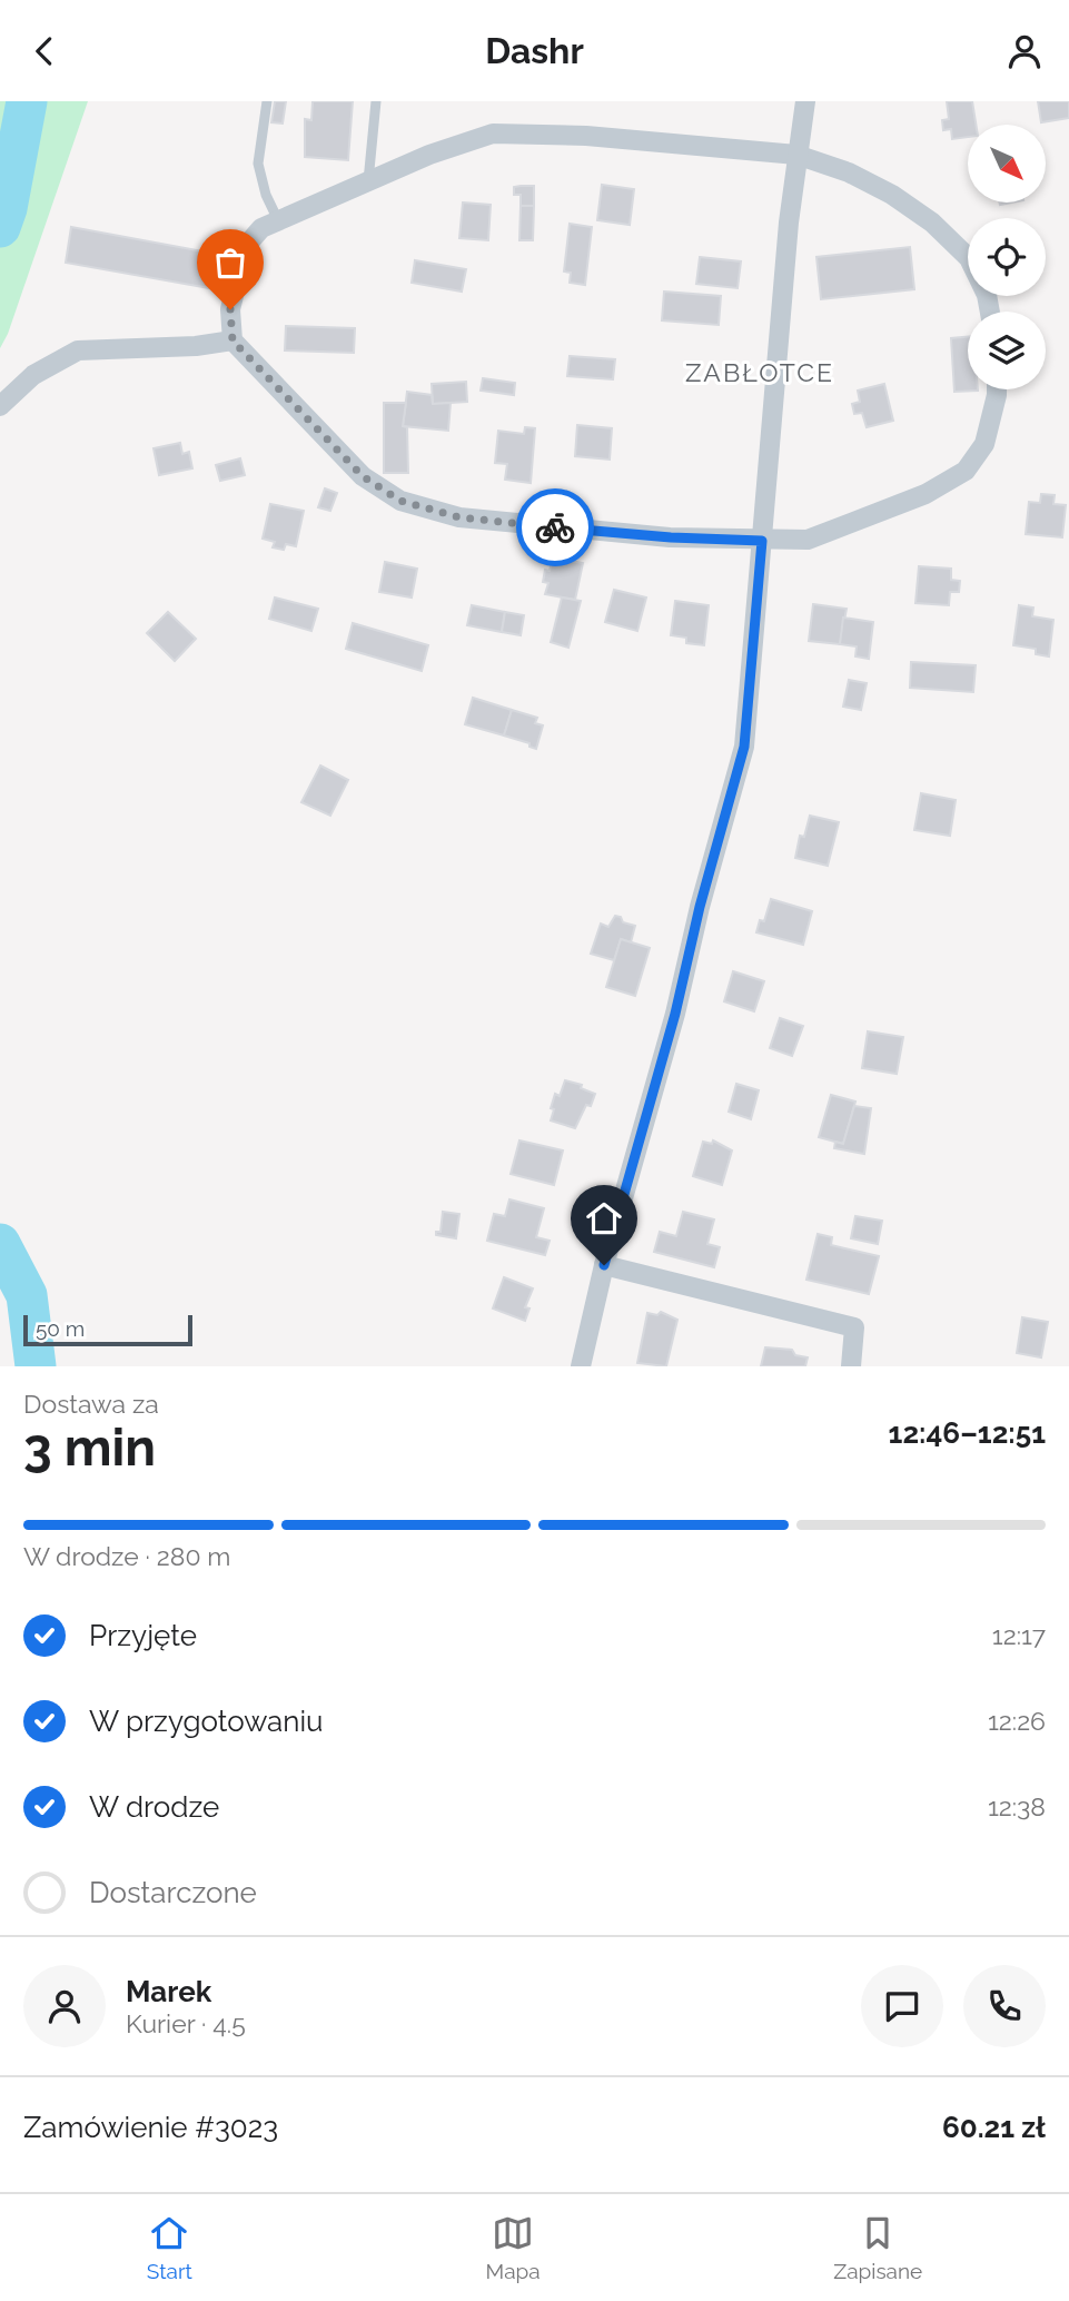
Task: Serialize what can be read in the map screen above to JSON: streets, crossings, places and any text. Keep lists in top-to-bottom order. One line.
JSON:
{"districts":["ZABŁOTCE"],"scale_bar":"50 m","north":"bottom right","page":{"header":"Dashr","scale":"50 m","heading":["3 min","Dostawa za","12:46–12:51"],"panel":["Marek","Kurier · 4.5","Zamówienie #3023","60.21 zł"],"bar":"W drodze · 280 m","list":[["Przyjęte","12:17"],["W przygotowaniu","12:26"],["W drodze","12:38"],"Dostarczone"],"tabs":["Start","Mapa","Zapisane"]}}
